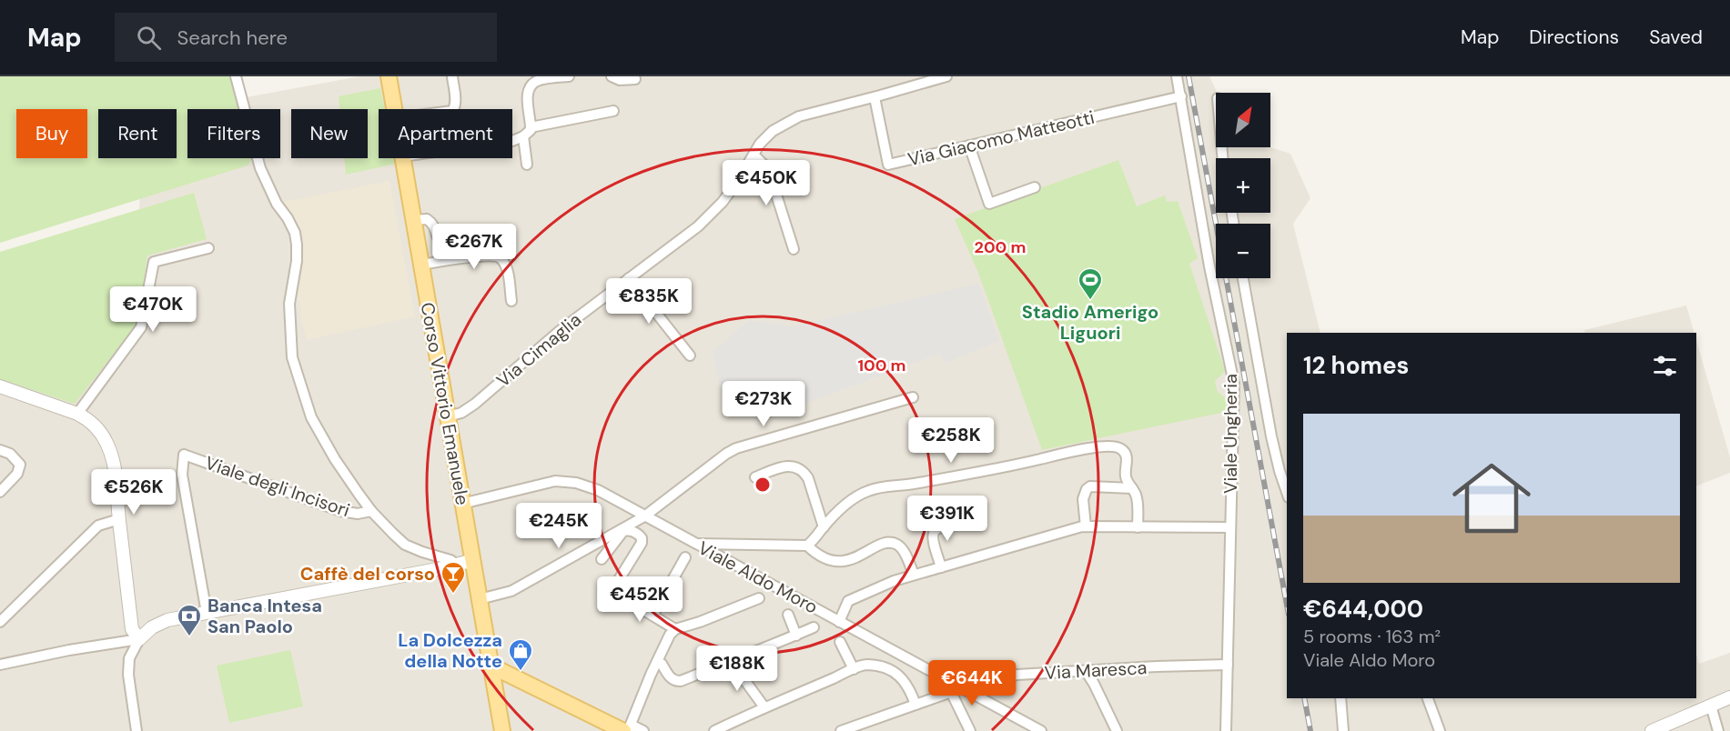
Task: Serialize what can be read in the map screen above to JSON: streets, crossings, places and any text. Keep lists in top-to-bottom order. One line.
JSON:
{"streets":{"main road":["Corso Vittorio Emanuele"],"street":["Via Giacomo Matteotti","Via Cimaglia","Viale Ungheria","Viale degli Incisori","Viale Aldo Moro","Via Maresca"]},"crossings":[["Via Giacomo Matteotti","Via Cimaglia"],["Via Giacomo Matteotti","Viale Ungheria"],["Via Cimaglia","Corso Vittorio Emanuele"],["Corso Vittorio Emanuele","Viale Aldo Moro"],["Viale Ungheria","Via Maresca"],["Viale Aldo Moro","Via Maresca"]],"places":{"sports":["Stadio Amerigo Liguori"],"bar":["Caffè del corso"],"bank":["Banca Intesa San Paolo"],"shop":["La Dolcezza della Notte"]},"north":"top right","page":{"header":"Map","search":"Search here","nav":["Map","Directions","Saved"],"map_buttons":["+","−"],"chip":["Buy","Rent","Filters","New","Apartment"],"price":["€450K","€267K","€835K","€470K","€273K","€258K","€526K","€391K","€245K","€452K","€188K","€644K"],"heading":"12 homes","list":[{"name":"€644,000","note":"5 rooms · 163 m² · Viale Aldo Moro"}]},"rings":["200 m","100 m"]}
